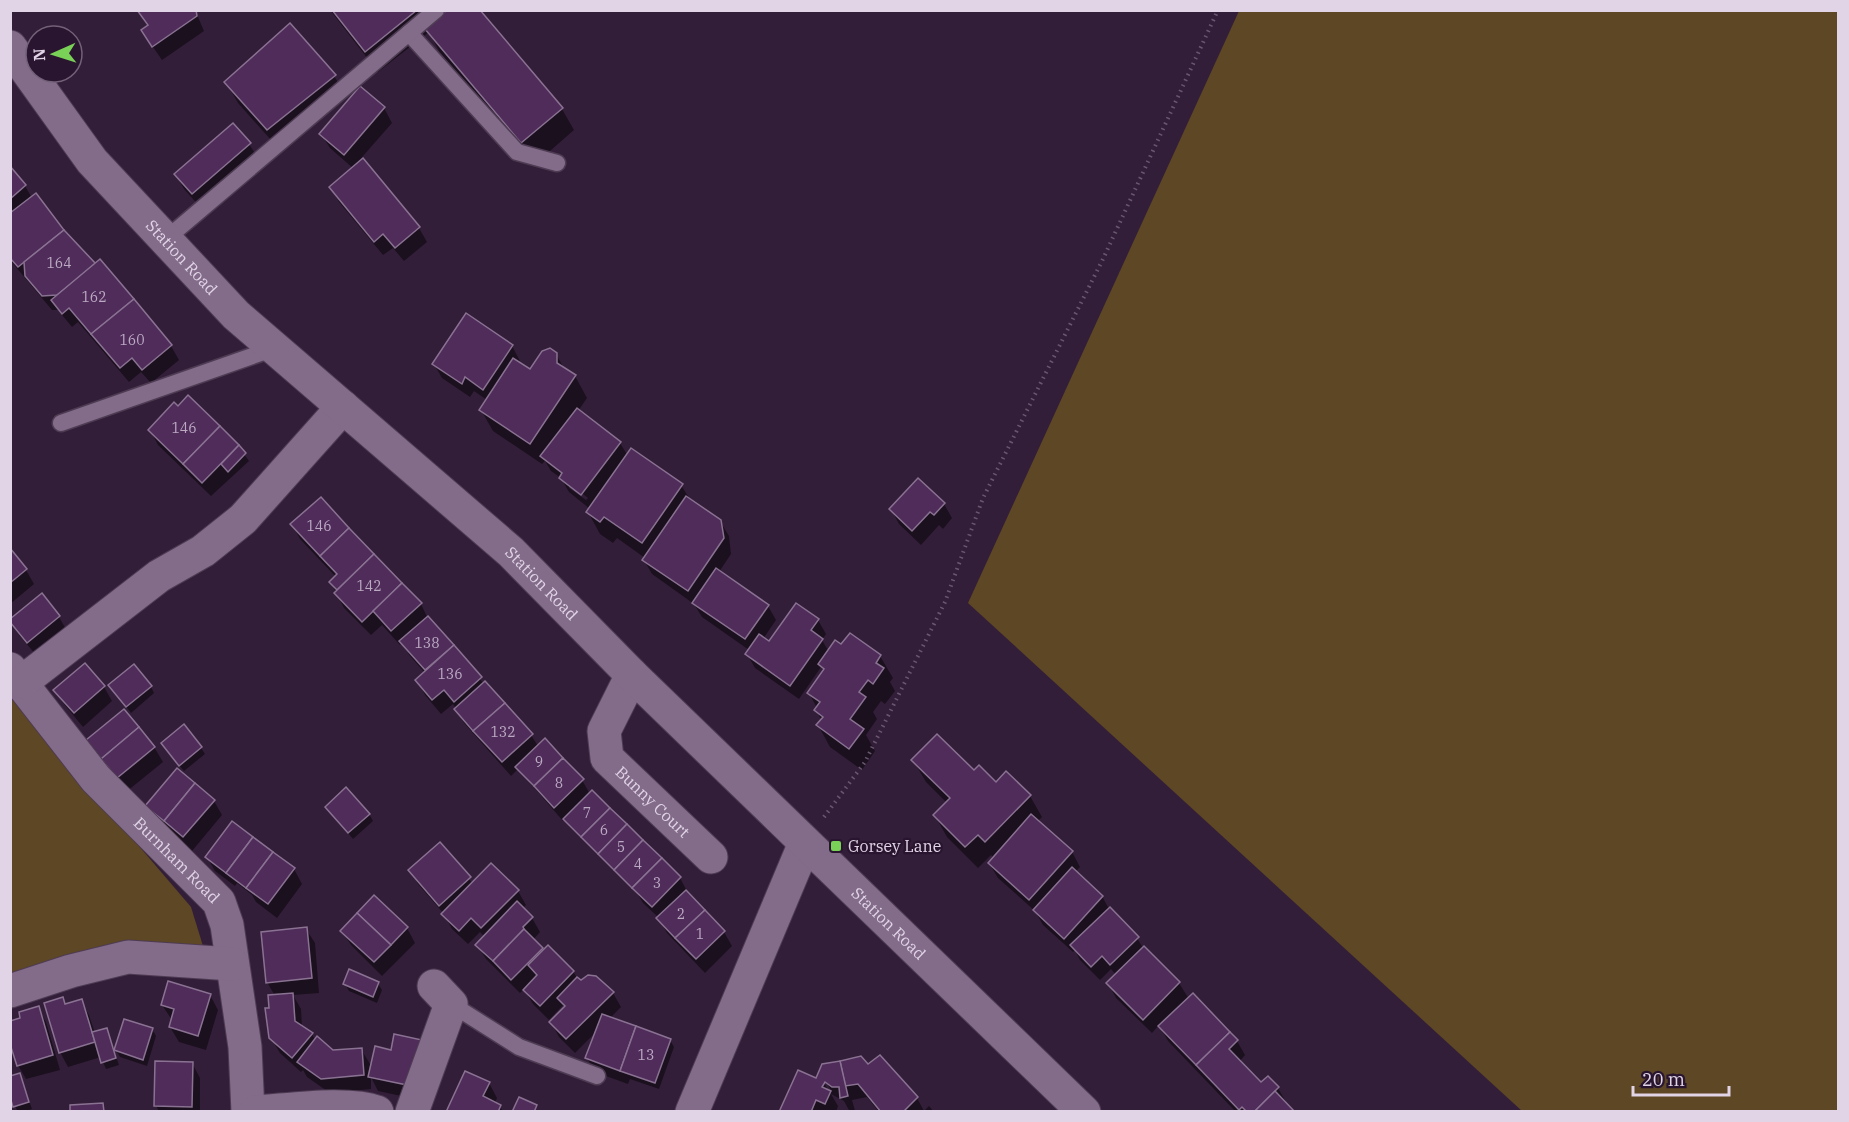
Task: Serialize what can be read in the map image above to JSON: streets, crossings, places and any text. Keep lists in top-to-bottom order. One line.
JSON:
{"streets":{"street":["Station Road","Bunny Court","Burnham Road"]},"crossings":[["Station Road","Bunny Court"],["Station Road","Burnham Road"]],"places":{"transit":["Gorsey Lane"]},"house_numbers":["164","162","160","146","146","142","138","136","132","9","8","7","6","5","4","3","2","1","13"],"scale_bar":"20 m","north":"left"}
